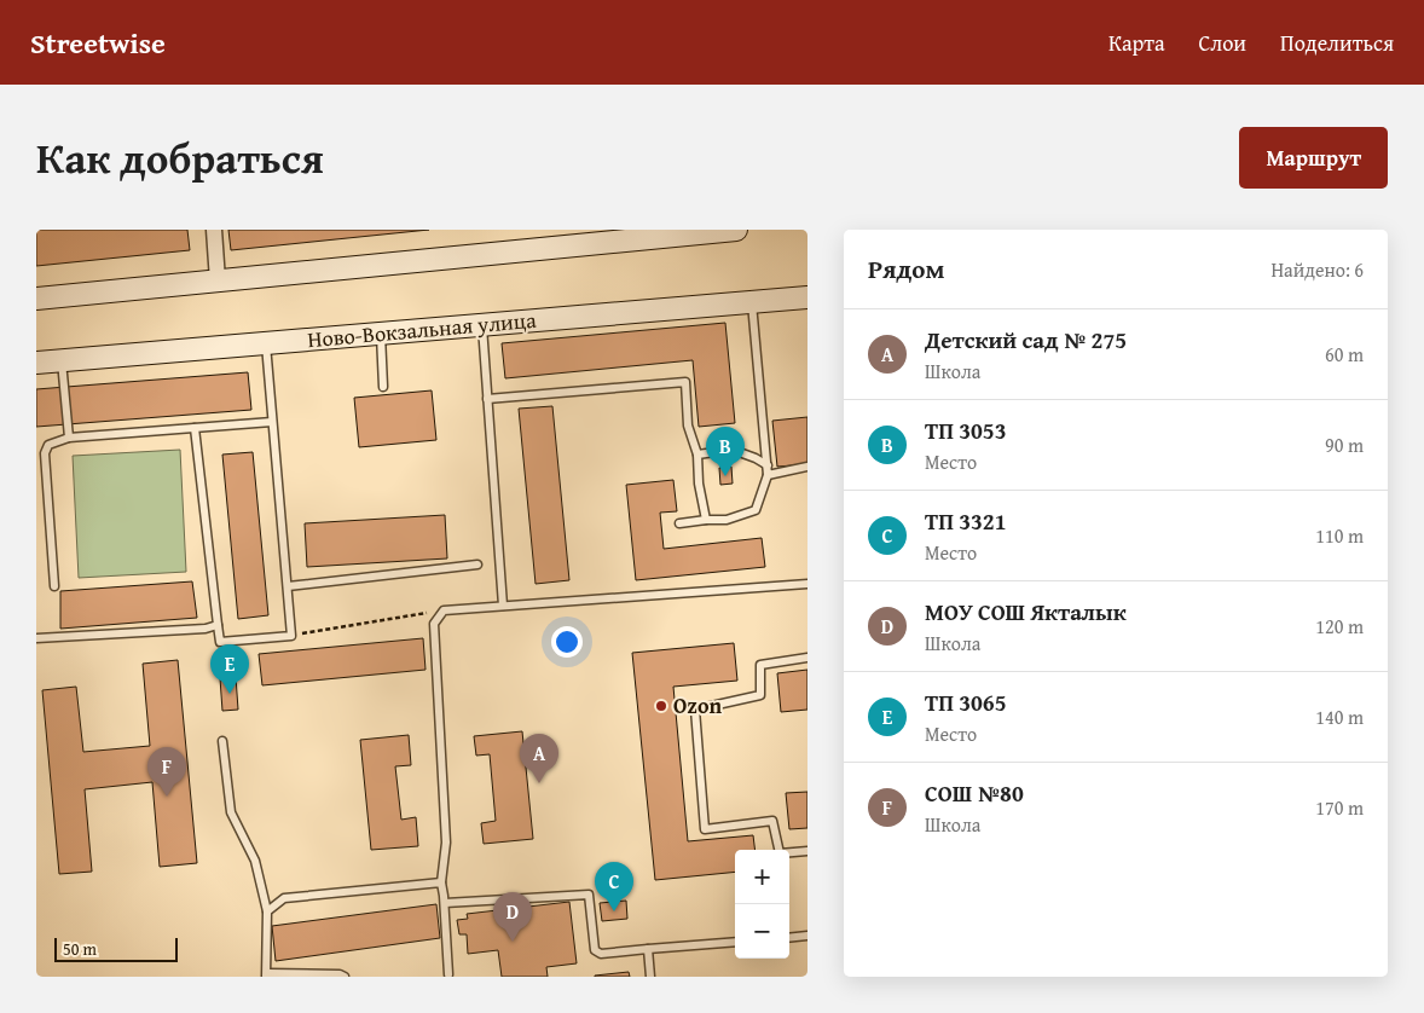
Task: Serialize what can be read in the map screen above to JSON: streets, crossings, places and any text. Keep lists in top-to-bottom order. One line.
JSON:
{"streets":{"main road":["Ново-Вокзальная улица"]},"places":["Ozon"],"scale_bar":"50 m","page":{"header":"Streetwise","nav":["Карта","Слои","Поделиться"],"title":"Как добраться","buttons":"Маршрут","heading":["Рядом","Найдено: 6"],"list":[{"mark":"A","name":"Детский сад № 275","note":"Школа","value":"60 m"},{"mark":"B","name":"ТП 3053","note":"Место","value":"90 m"},{"mark":"C","name":"ТП 3321","note":"Место","value":"110 m"},{"mark":"D","name":"МОУ СОШ Якталык","note":"Школа","value":"120 m"},{"mark":"E","name":"ТП 3065","note":"Место","value":"140 m"},{"mark":"F","name":"СОШ №80","note":"Школа","value":"170 m"}],"pins":["B","E","A","F","C","D"],"map_buttons":["+","−"],"scale":"50 m"}}
